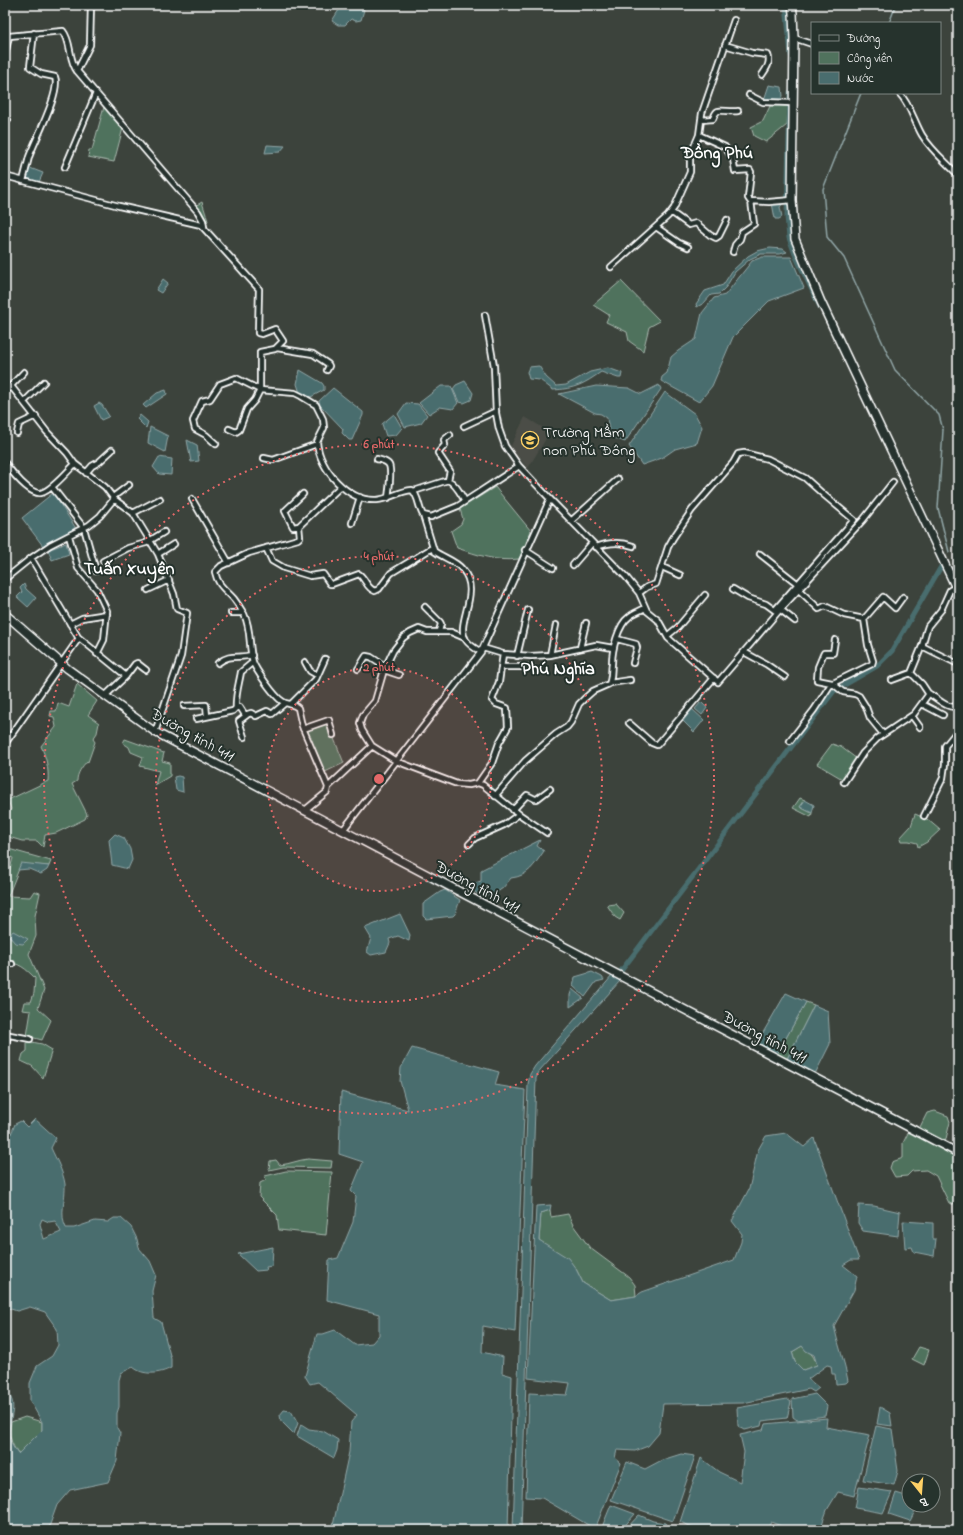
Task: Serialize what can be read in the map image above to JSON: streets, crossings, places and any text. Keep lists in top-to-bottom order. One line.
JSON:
{"streets":{"main road":["Đường tỉnh 411"]},"districts":["Đồng Phú","Tuấn Xuyên","Phú Nghĩa"],"places":{"school or university":["Trường Mầm non Phú Đông"]},"legend":["Đường","Công viên","Nước"],"north":"bottom","rings":["6 phút","4 phút","2 phút"]}
